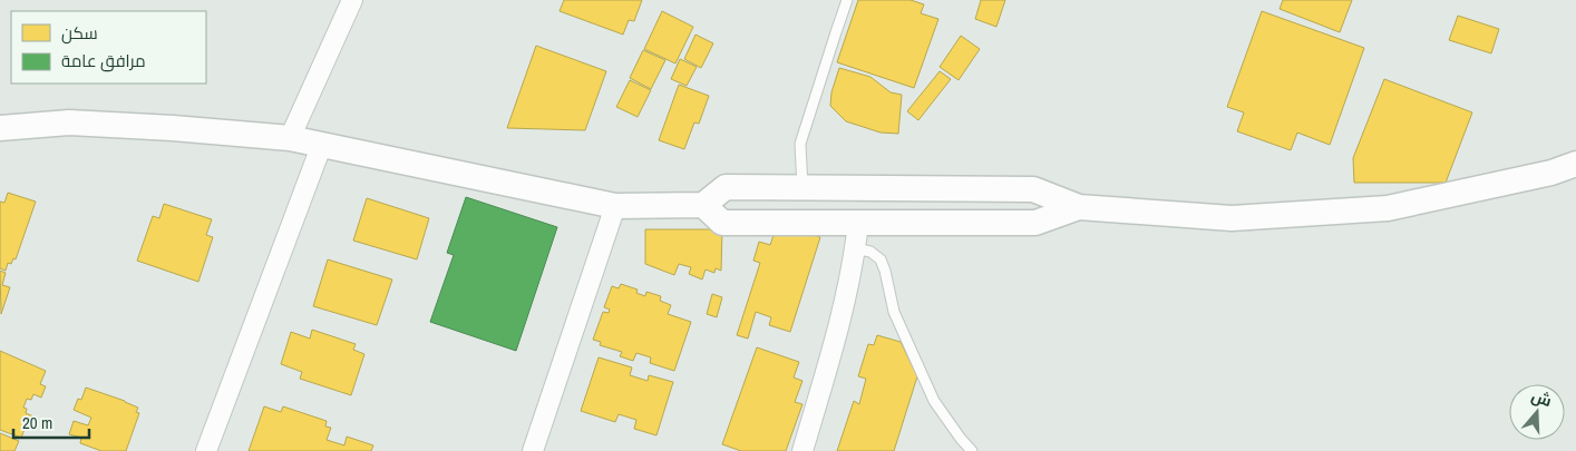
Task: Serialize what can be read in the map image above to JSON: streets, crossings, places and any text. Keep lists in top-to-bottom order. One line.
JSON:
{"legend":["سكن","مرافق عامة"],"scale_bar":"20 m","north":"top"}
